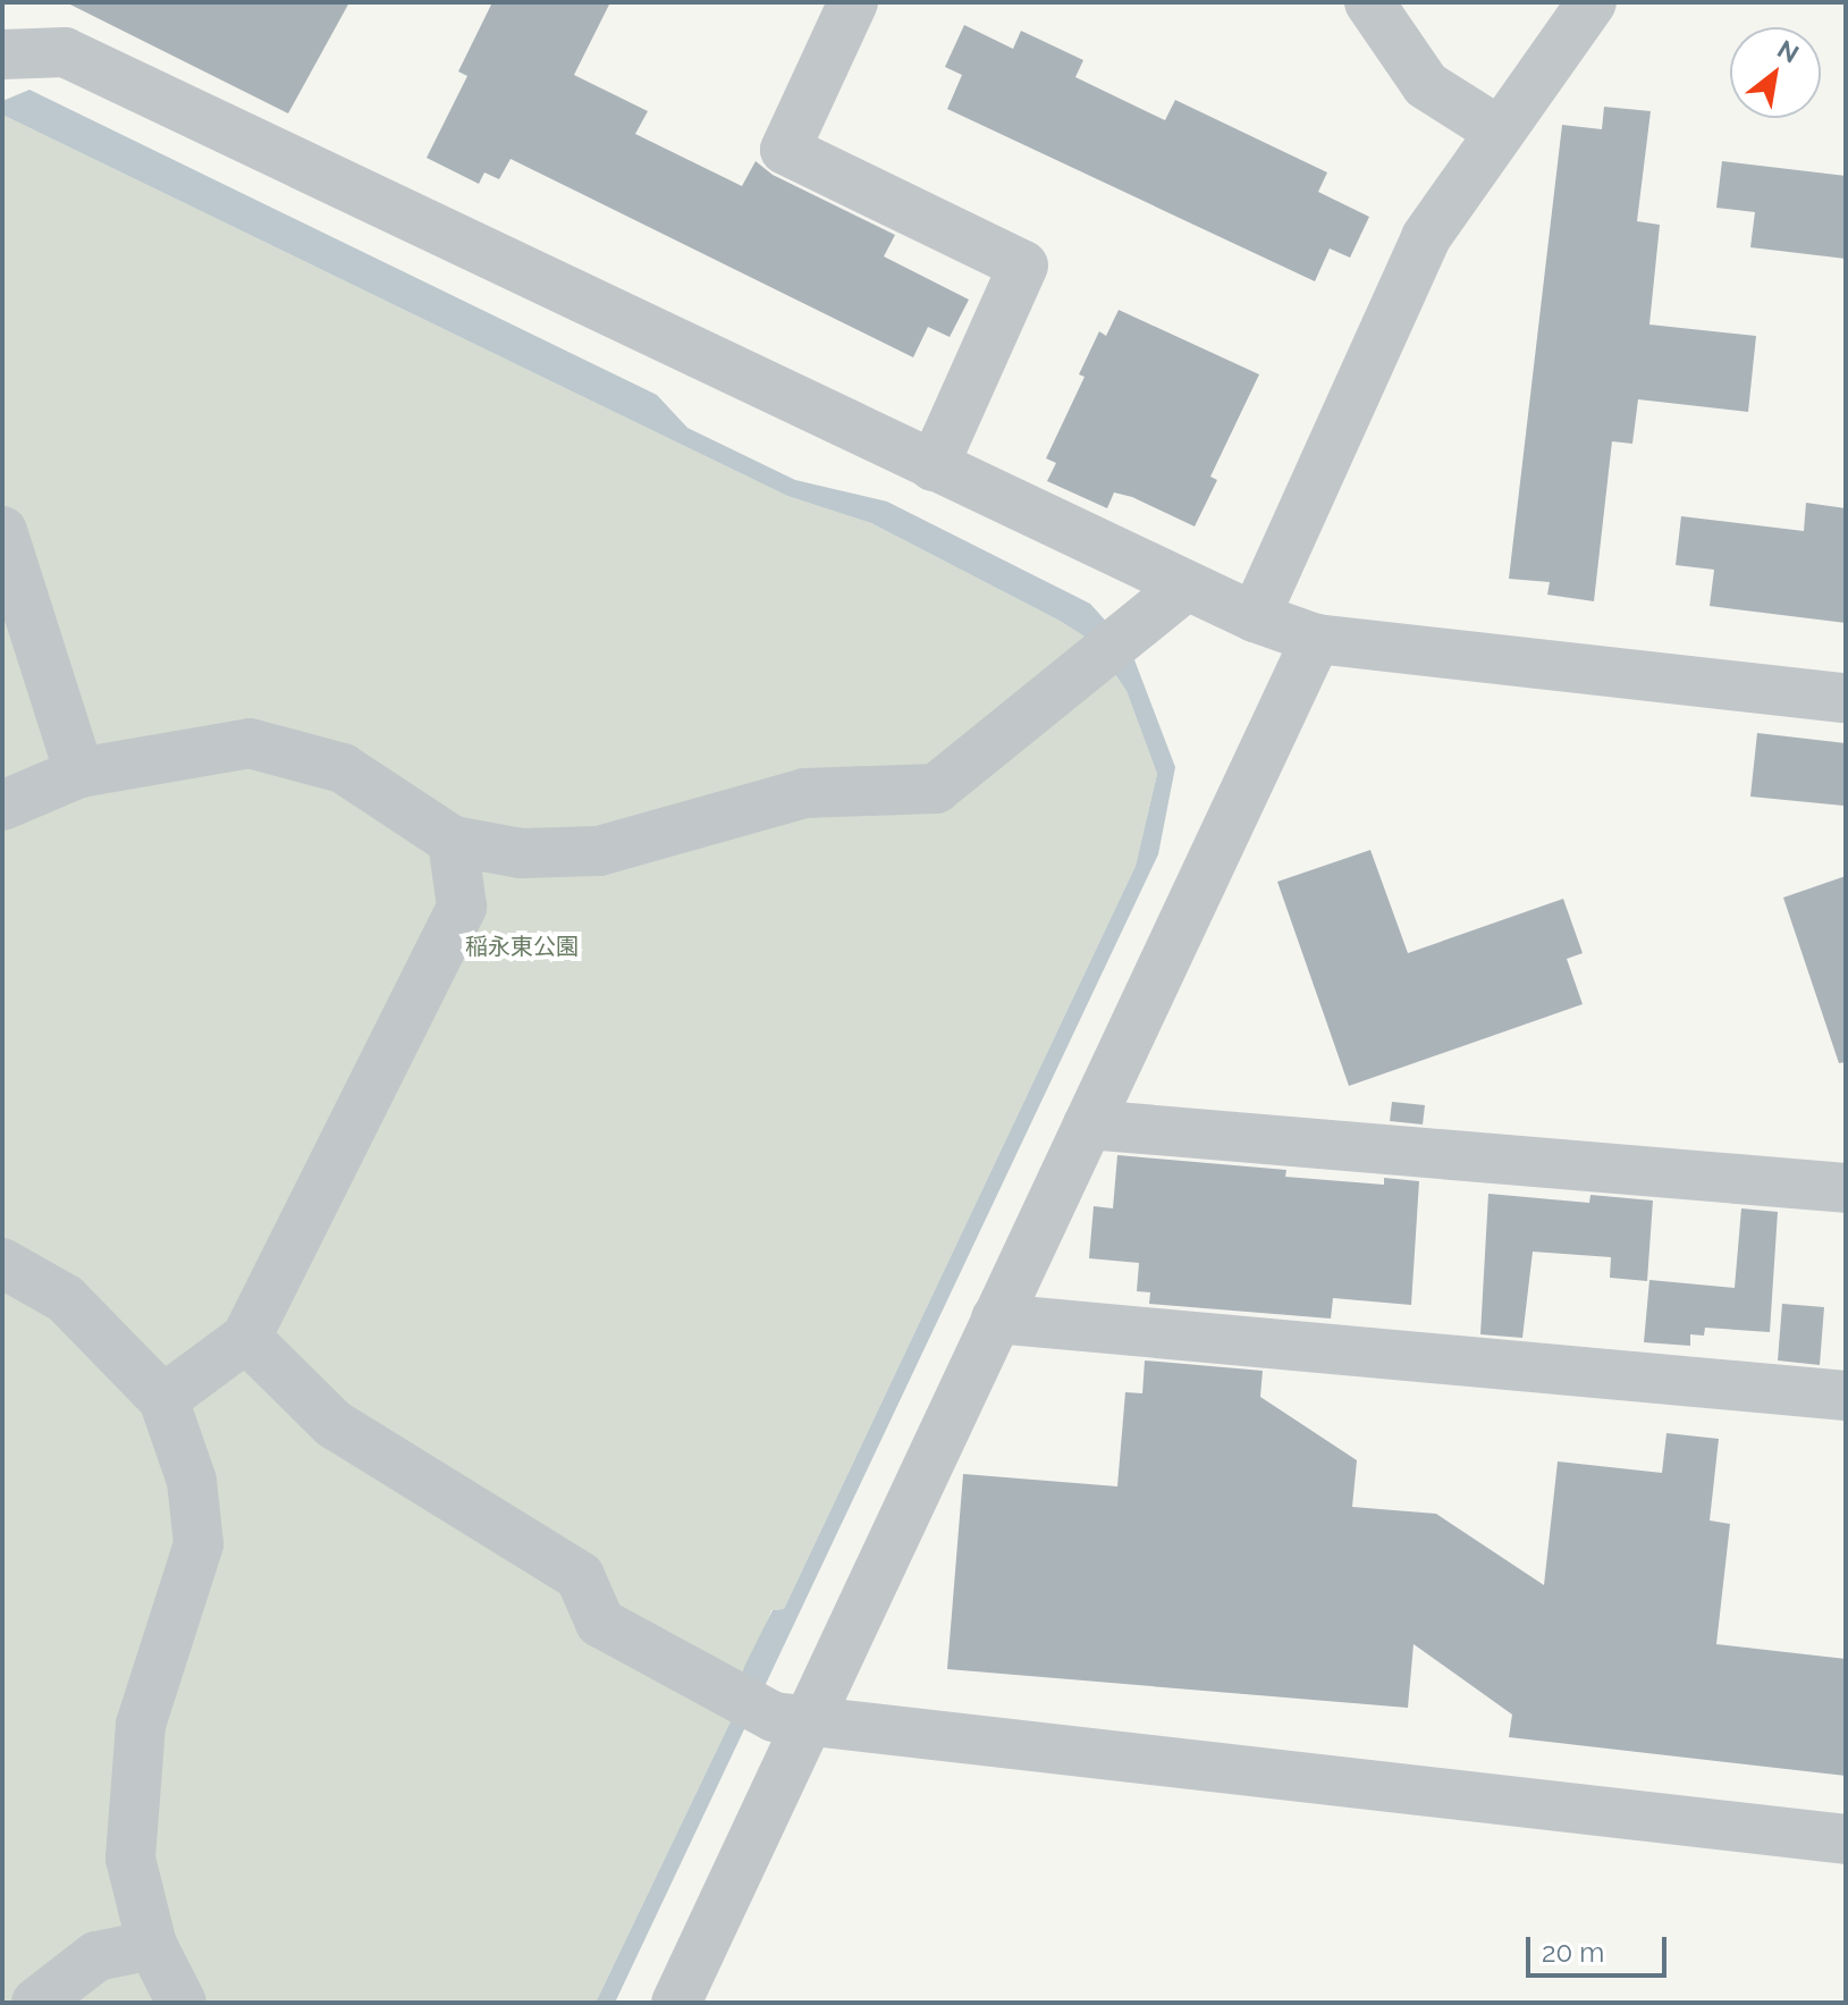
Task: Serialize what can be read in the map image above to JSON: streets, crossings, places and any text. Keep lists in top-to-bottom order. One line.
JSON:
{"parks":["稲永東公園"],"scale_bar":"20 m","north":"top right"}
